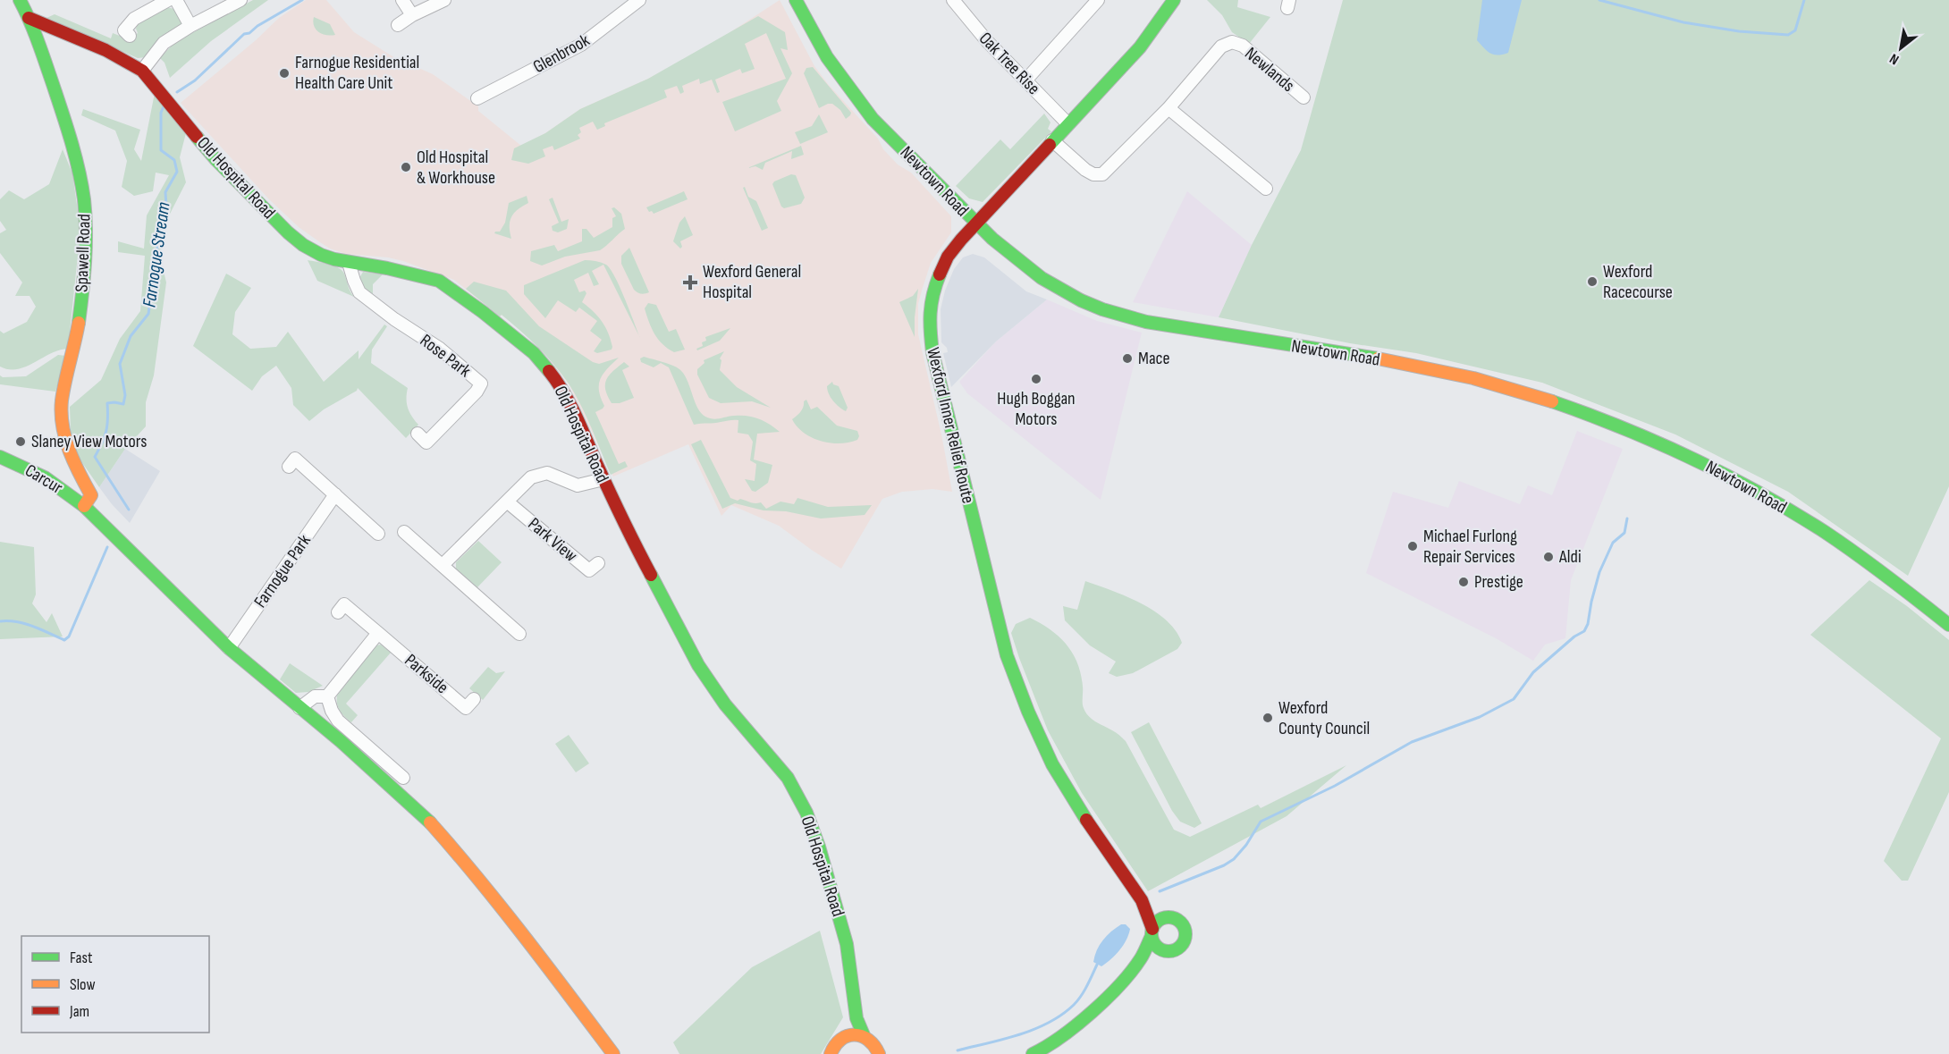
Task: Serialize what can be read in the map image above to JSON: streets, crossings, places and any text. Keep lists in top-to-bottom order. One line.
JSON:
{"streets":{"street":["Glenbrook","Oak Tree Rise","Newlands","Old Hospital Road","Newtown Road","Spawell Road","Rose Park","Wexford Inner Relief Route","Carcur","Park View","Farnogue Park","Parkside"]},"crossings":[["Oak Tree Rise","Wexford Inner Relief Route"],["Newlands","Wexford Inner Relief Route"],["Old Hospital Road","Spawell Road"],["Old Hospital Road","Rose Park"],["Newtown Road","Wexford Inner Relief Route"],["Spawell Road","Carcur"],["Carcur","Farnogue Park"]],"water":["Farnogue Stream"],"places":{"other":["Farnogue Residential Health Care Unit","Old Hospital & Workhouse","Wexford Racecourse","Mace","Hugh Boggan Motors","Slaney View Motors","Michael Furlong Repair Services","Aldi","Prestige","Wexford County Council"],"health":["Wexford General Hospital"]},"legend":["Fast","Slow","Jam"],"north":"bottom left"}
